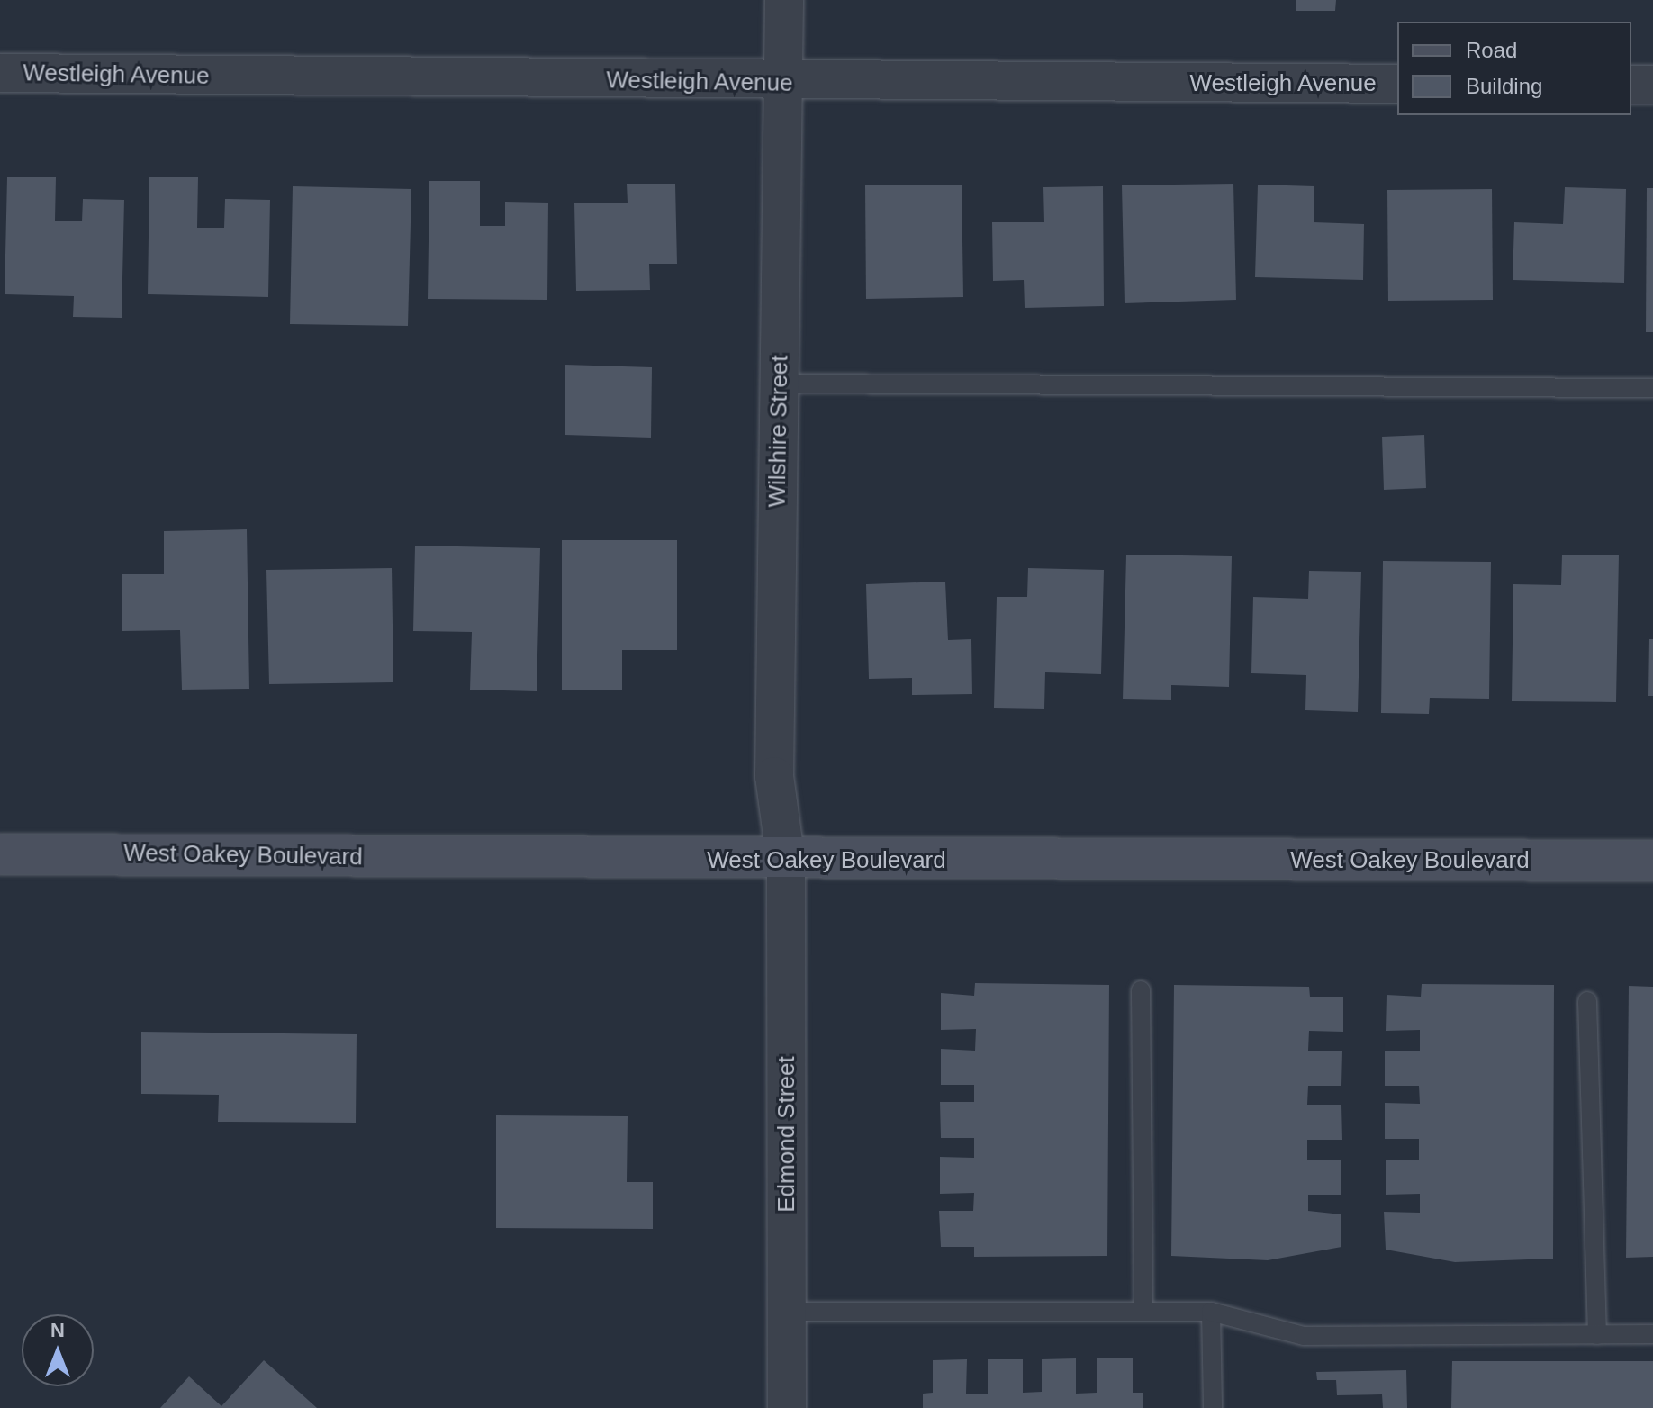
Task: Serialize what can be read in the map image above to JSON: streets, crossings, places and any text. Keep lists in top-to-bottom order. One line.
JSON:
{"streets":{"main road":["West Oakey Boulevard"],"street":["Westleigh Avenue","Wilshire Street","Edmond Street"]},"crossings":[["Westleigh Avenue","Wilshire Street"],["Wilshire Street","West Oakey Boulevard"],["Wilshire Street","Edmond Street"],["West Oakey Boulevard","Edmond Street"]],"legend":["Road","Building"],"north":"top"}
